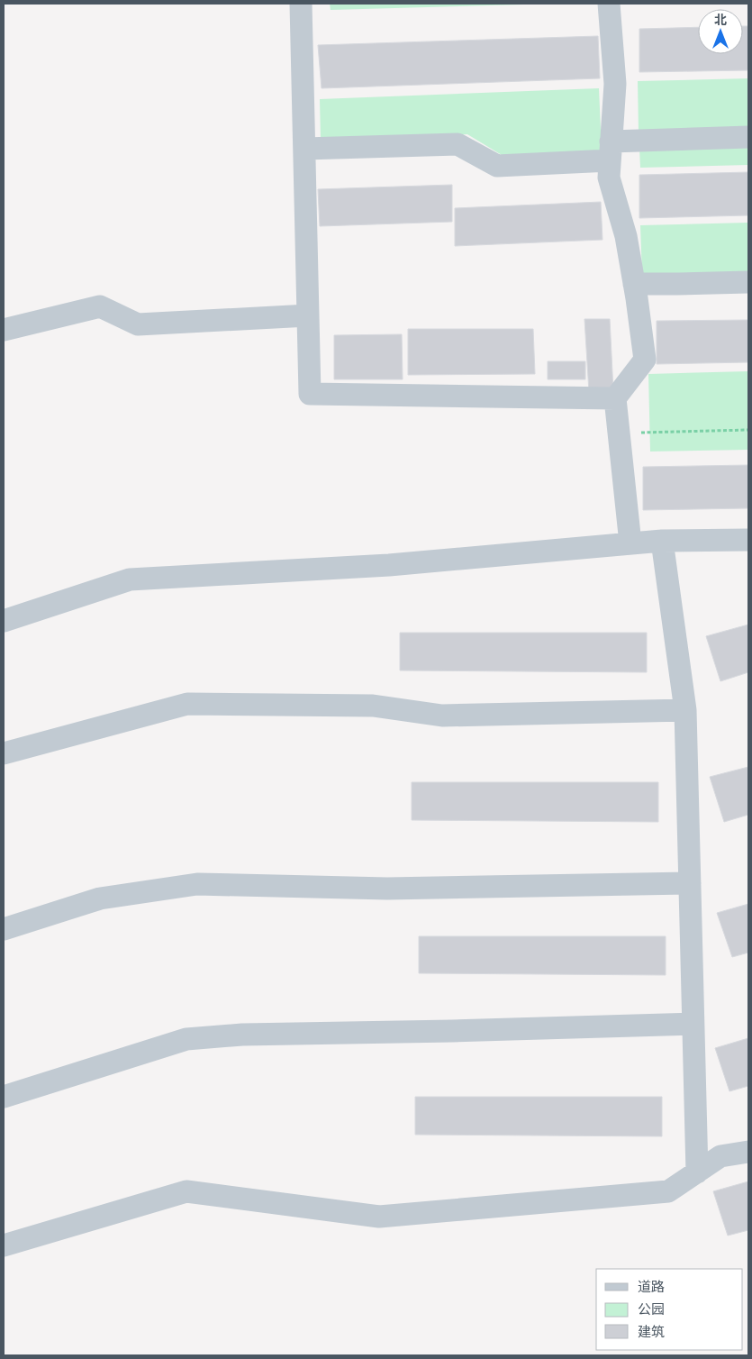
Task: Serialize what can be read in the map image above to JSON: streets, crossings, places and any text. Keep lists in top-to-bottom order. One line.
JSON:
{"legend":["道路","公园","建筑"],"north":"top"}
